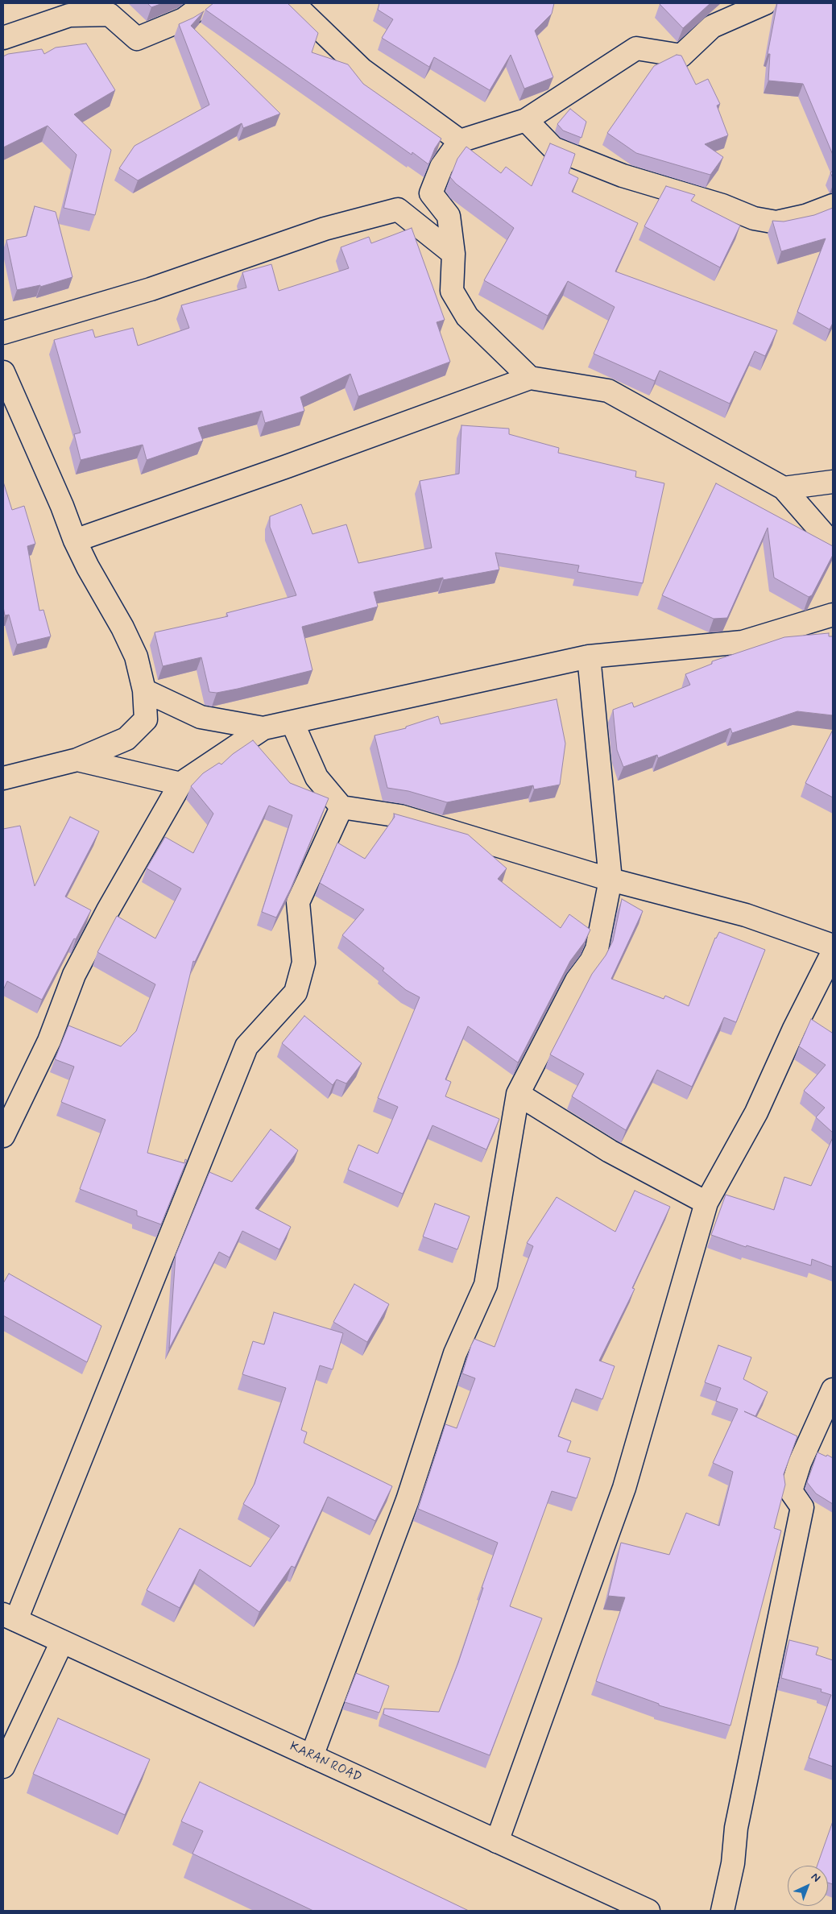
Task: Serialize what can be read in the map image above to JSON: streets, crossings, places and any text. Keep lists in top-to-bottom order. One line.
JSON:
{"streets":{"street":["KARAN ROAD"]},"north":"top right"}
